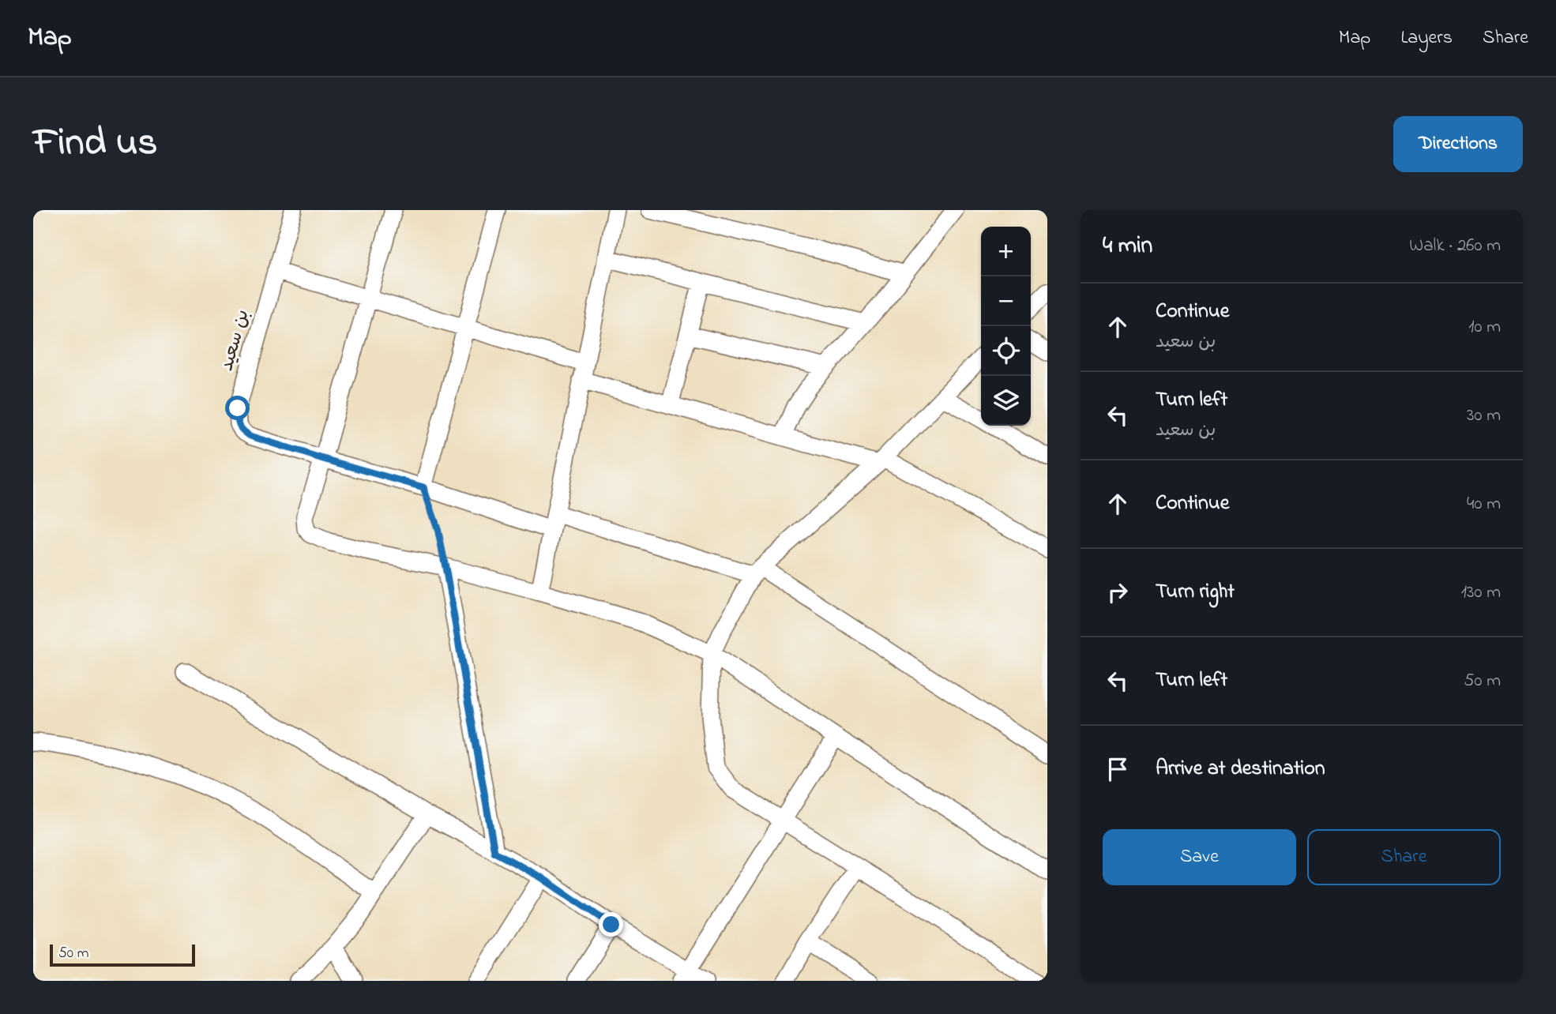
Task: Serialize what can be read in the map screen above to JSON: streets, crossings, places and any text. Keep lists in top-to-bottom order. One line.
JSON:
{"streets":{"street":["بن سعيد"]},"scale_bar":"50 m","page":{"header":"Map","nav":["Map","Layers","Share"],"title":"Find us","buttons":["Directions",["Save","Share"]],"heading":["4 min","Walk · 260 m"],"map_buttons":["+","−"],"list":[["Continue","بن سعيد","10 m"],["Turn left","بن سعيد","30 m"],["Continue","40 m"],["Turn right","130 m"],["Turn left","50 m"],"Arrive at destination"],"scale":"50 m"}}
